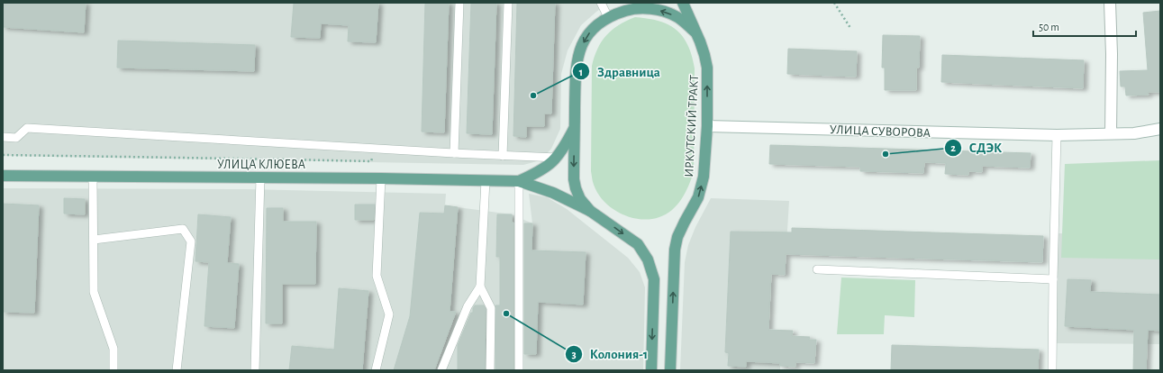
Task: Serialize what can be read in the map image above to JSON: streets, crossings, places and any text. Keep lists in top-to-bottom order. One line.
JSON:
{"streets":{"main road":["ИРКУТСКИЙ ТРАКТ","УЛИЦА КЛЮЕВА"],"street":["УЛИЦА СУВОРОВА"]},"crossings":[["ИРКУТСКИЙ ТРАКТ","УЛИЦА СУВОРОВА"],["ИРКУТСКИЙ ТРАКТ","УЛИЦА КЛЮЕВА"]],"places":["Здравница","СДЭК","Колония-1"],"scale_bar":"50 m"}
